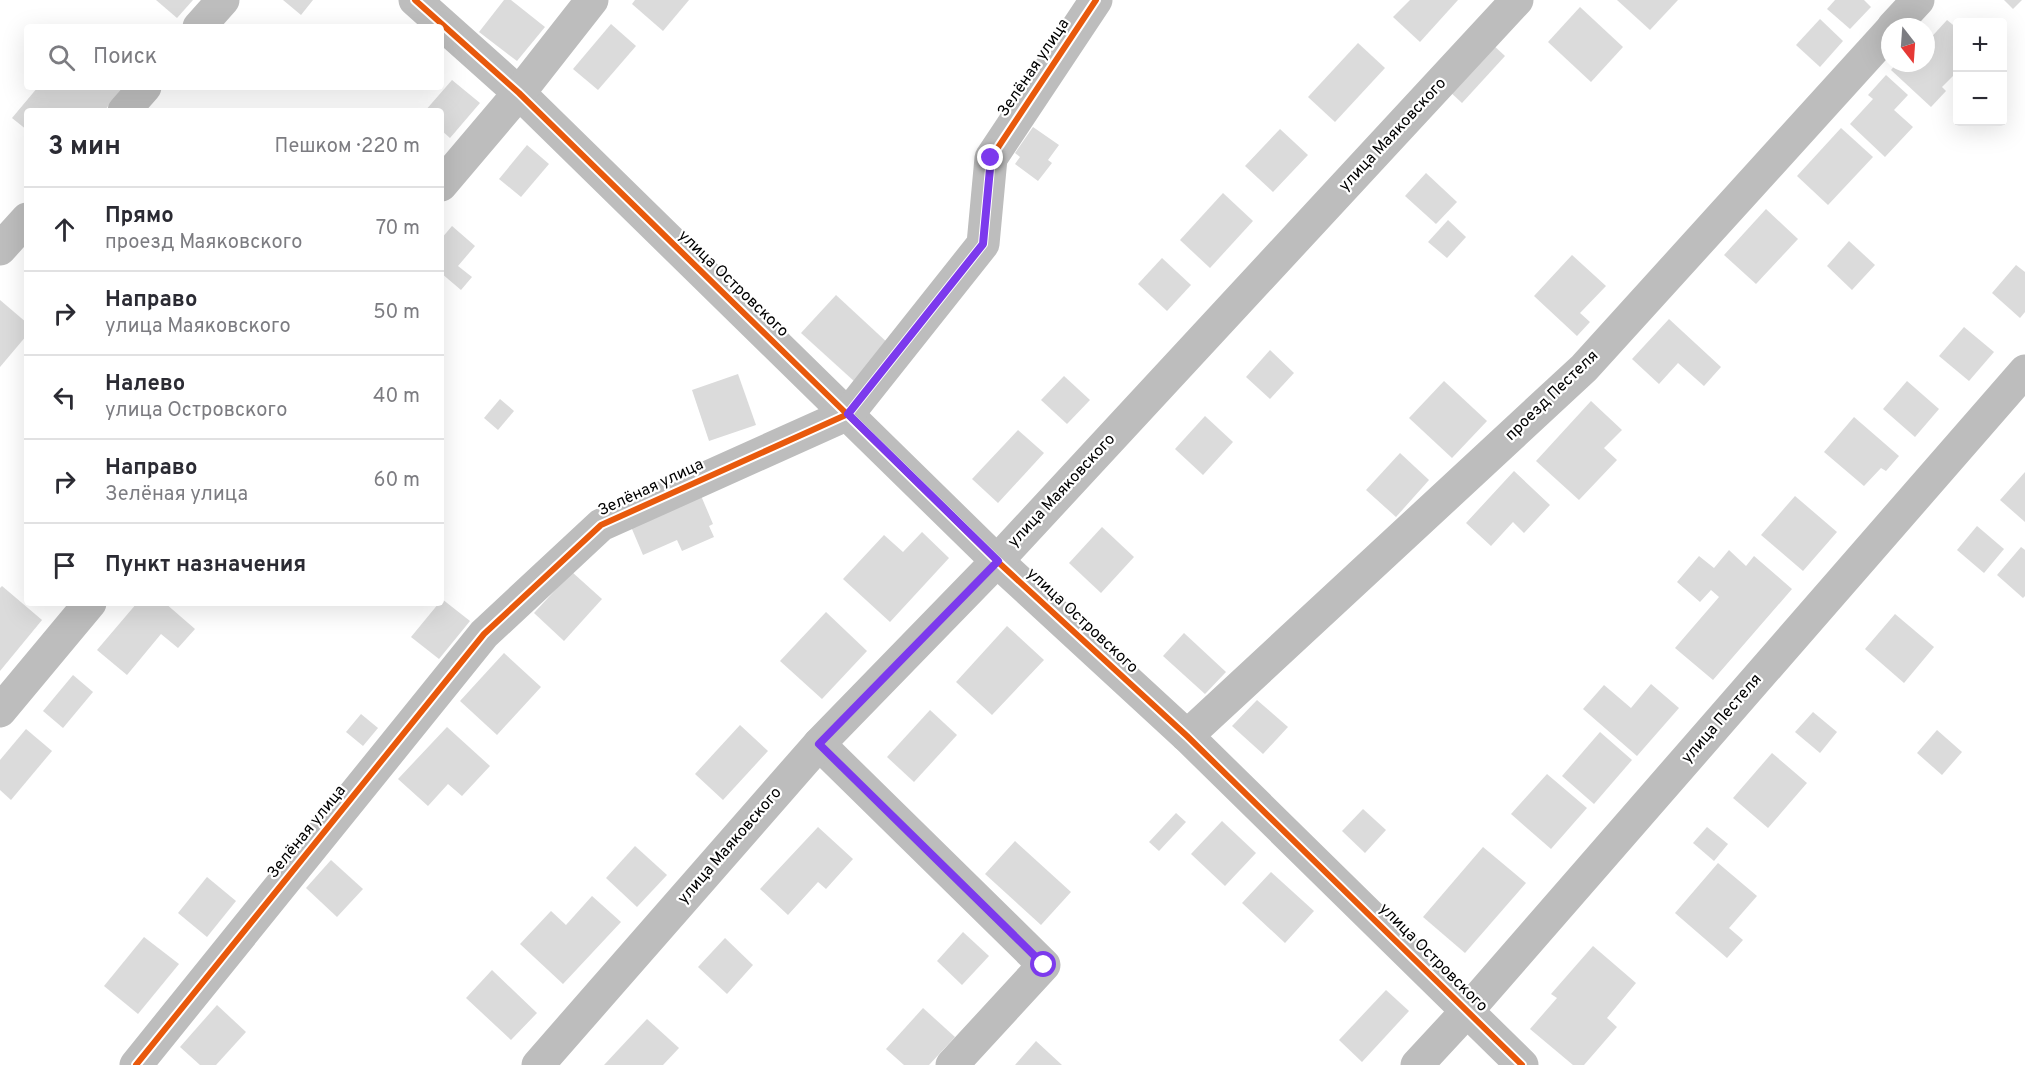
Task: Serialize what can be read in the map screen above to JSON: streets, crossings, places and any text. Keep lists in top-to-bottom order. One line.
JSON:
{"streets":{"street":["Зелёная улица","улица Маяковского","улица Островского","проезд Пестеля","улица Пестеля"]},"crossings":[["Зелёная улица","улица Островского"],["улица Маяковского","улица Островского"],["улица Островского","проезд Пестеля"],["улица Островского","улица Пестеля"]],"north":"bottom","page":{"map_buttons":["+","−"],"search":"Поиск","heading":["3 мин","Пешком · 220 m"],"list":[["Прямо","проезд Маяковского","70 m"],["Направо","улица Маяковского","50 m"],["Налево","улица Островского","40 m"],["Направо","Зелёная улица","60 m"],"Пункт назначения"]}}
